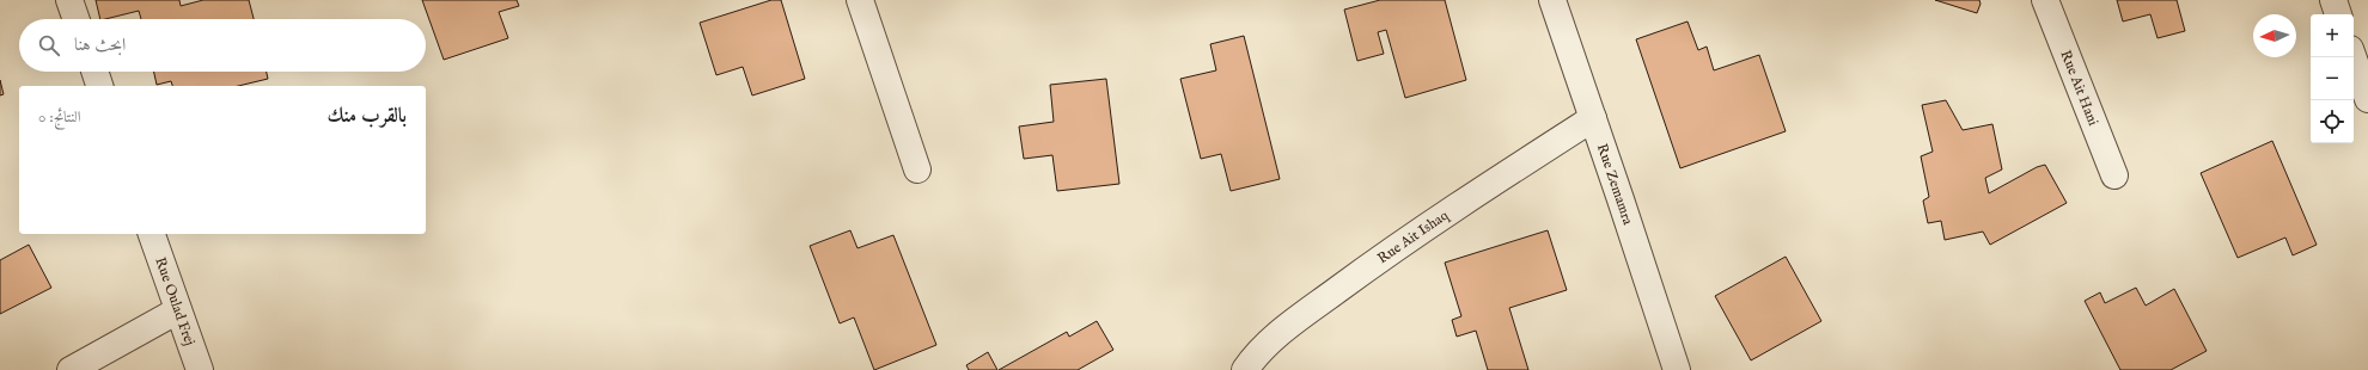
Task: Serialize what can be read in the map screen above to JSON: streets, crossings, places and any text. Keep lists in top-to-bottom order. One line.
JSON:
{"streets":{"street":["Rue Ait Hani","Rue Zemamra","Rue Ait Ishaq","Rue Oulad Frej"]},"crossings":[["Rue Zemamra","Rue Ait Ishaq"]],"north":"left","page":{"map_buttons":["+","−"],"search":"ابحث هنا","heading":["بالقرب منك","النتائج: 0"]}}
